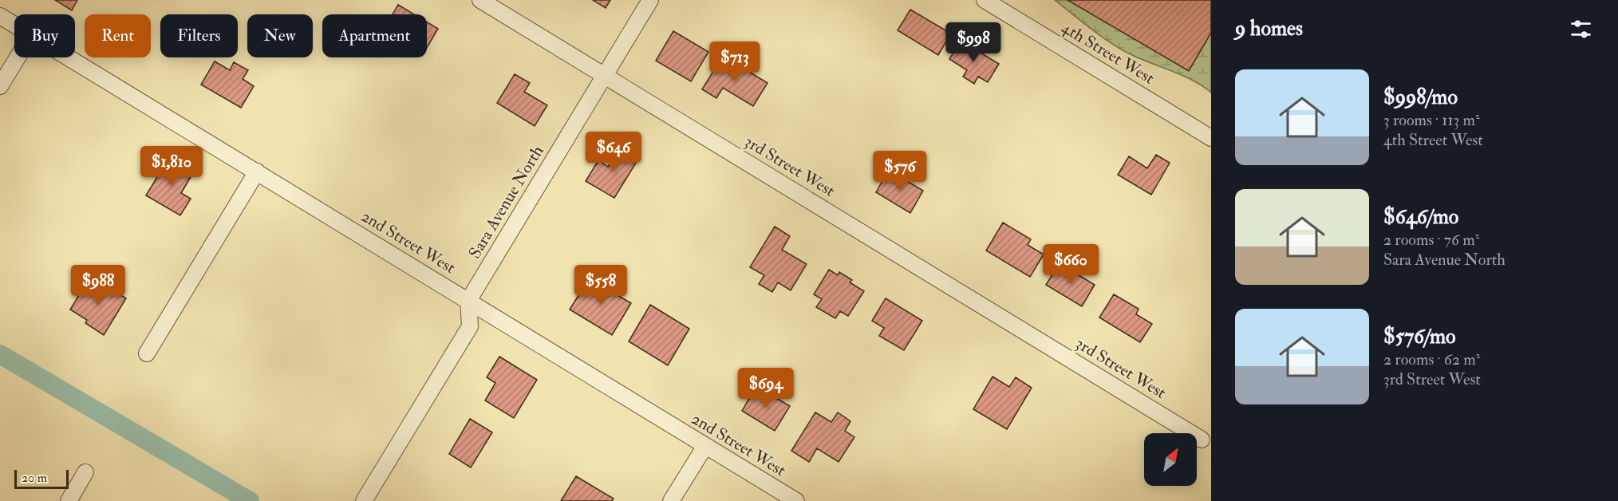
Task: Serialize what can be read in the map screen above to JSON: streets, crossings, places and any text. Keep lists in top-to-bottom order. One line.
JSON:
{"streets":{"street":["4th Street West","3rd Street West","Sara Avenue North","2nd Street West"]},"crossings":[["3rd Street West","Sara Avenue North"],["Sara Avenue North","2nd Street West"]],"scale_bar":"20 m","north":"top right","page":{"heading":"9 homes","chip":["Buy","Rent","Filters","New","Apartment"],"price":["$998","$713","$646","$1,810","$576","$660","$988","$558","$694"],"list":[{"name":"$998/mo","note":"3 rooms · 113 m² · 4th Street West"},{"name":"$646/mo","note":"2 rooms · 76 m² · Sara Avenue North"},{"name":"$576/mo","note":"2 rooms · 62 m² · 3rd Street West"}],"scale":"20 m"}}
